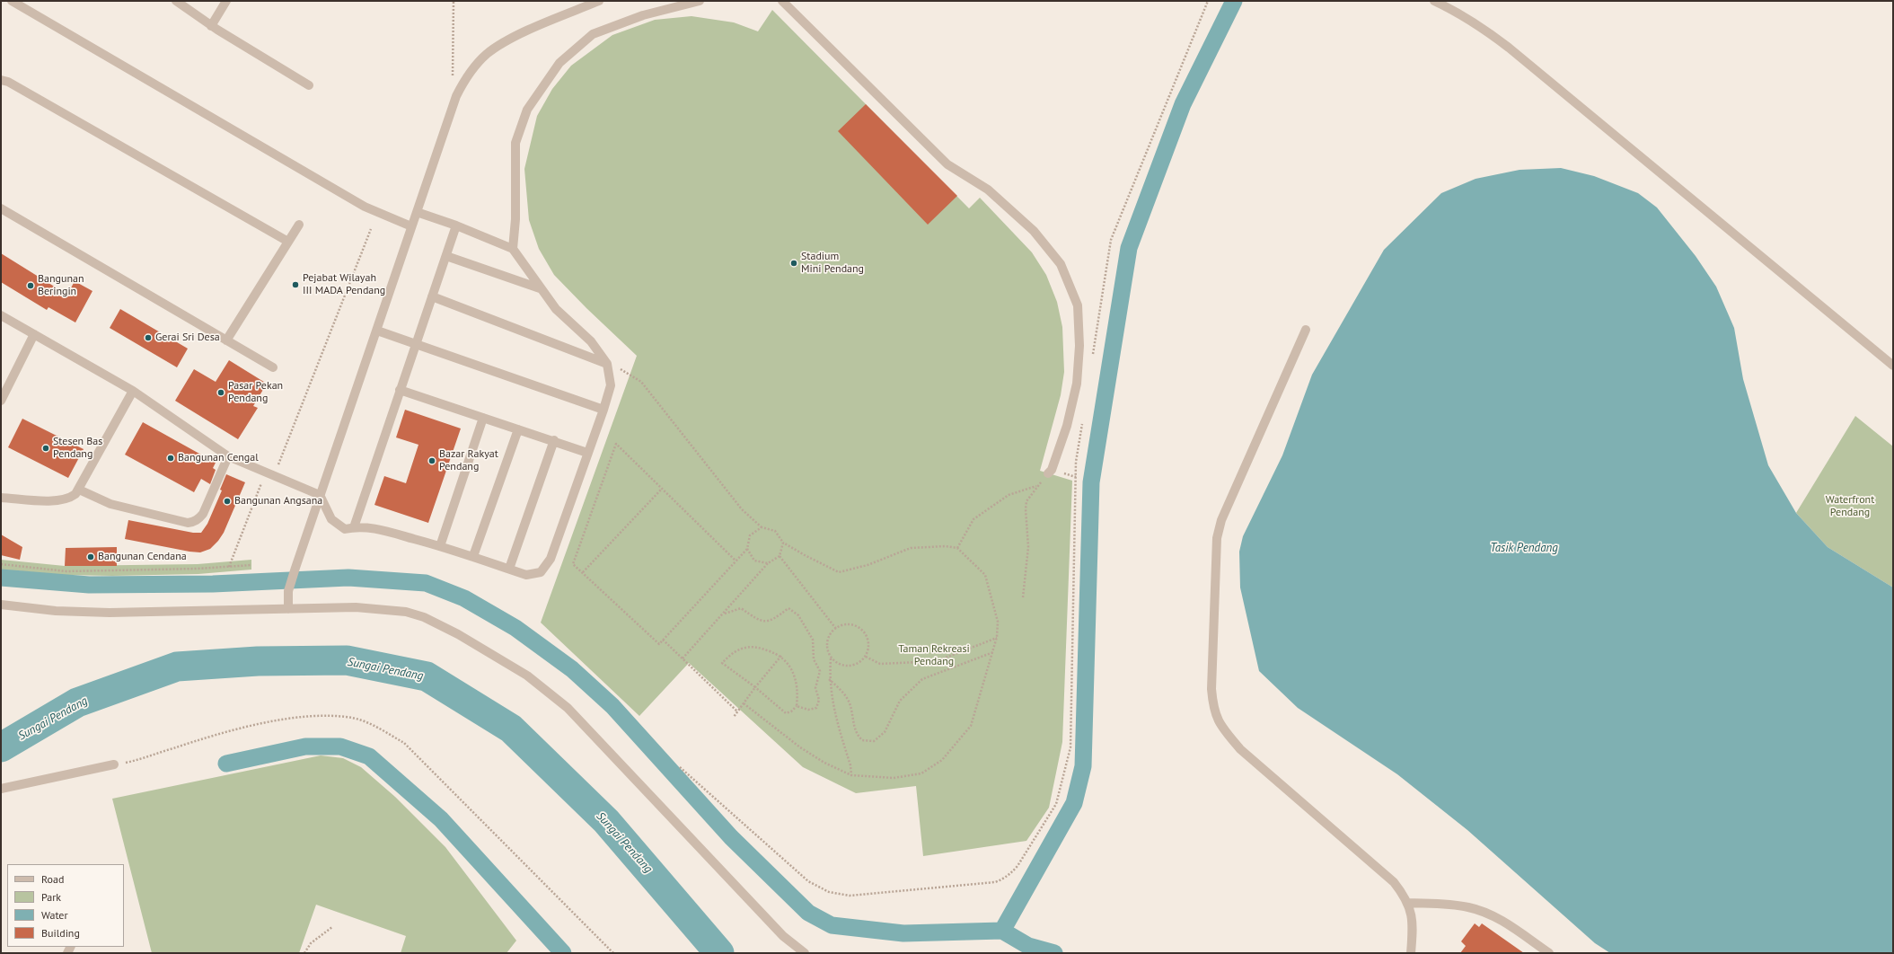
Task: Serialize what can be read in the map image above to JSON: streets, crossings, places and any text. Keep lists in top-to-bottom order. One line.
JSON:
{"water":["Tasik Pendang","Sungai Pendang"],"parks":["Waterfront Pendang","Taman Rekreasi Pendang"],"places":["Stadium Mini Pendang","Pejabat Wilayah III MADA Pendang","Bangunan Beringin","Gerai Sri Desa","Pasar Pekan Pendang","Stesen Bas Pendang","Bangunan Cengal","Bazar Rakyat Pendang","Bangunan Angsana","Bangunan Cendana"],"legend":["Road","Park","Water","Building"]}
